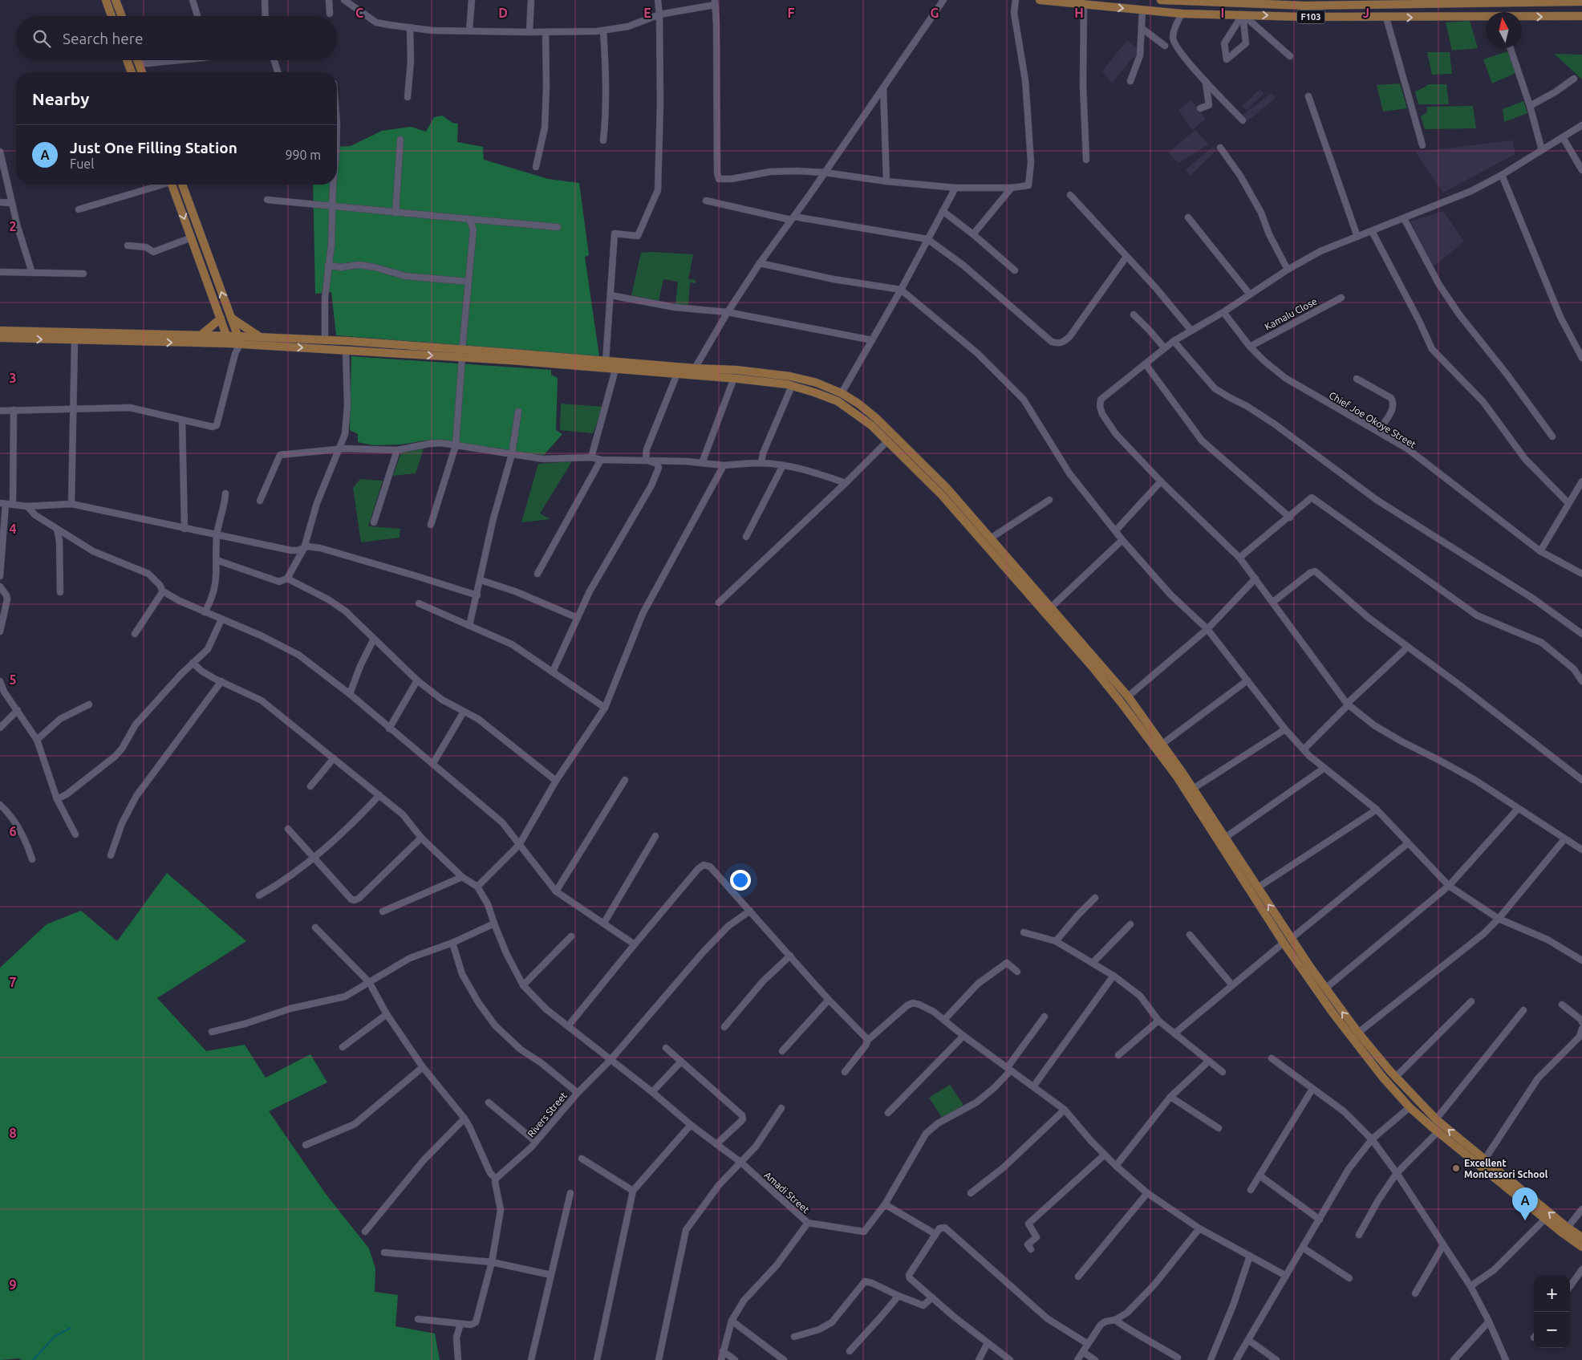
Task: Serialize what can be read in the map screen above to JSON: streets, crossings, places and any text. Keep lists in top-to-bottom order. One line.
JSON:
{"streets":{"main road":["F103"],"street":["Kamalu Close","Chief Joe Okoye Street","Rivers Street","Amadi Street"]},"crossings":[["Kamalu Close","Chief Joe Okoye Street"],["Rivers Street","Amadi Street"]],"places":["Excellent Montessori School"],"north":"top","page":{"search":"Search here","heading":"Nearby","list":[{"mark":"A","name":"Just One Filling Station","note":"Fuel","value":"990 m"}],"pins":"A","map_buttons":["+","−"]},"grid":{"columns":["C","D","E","F","G","H","I","J"],"rows":["2","3","4","5","6","7","8","9"]}}
